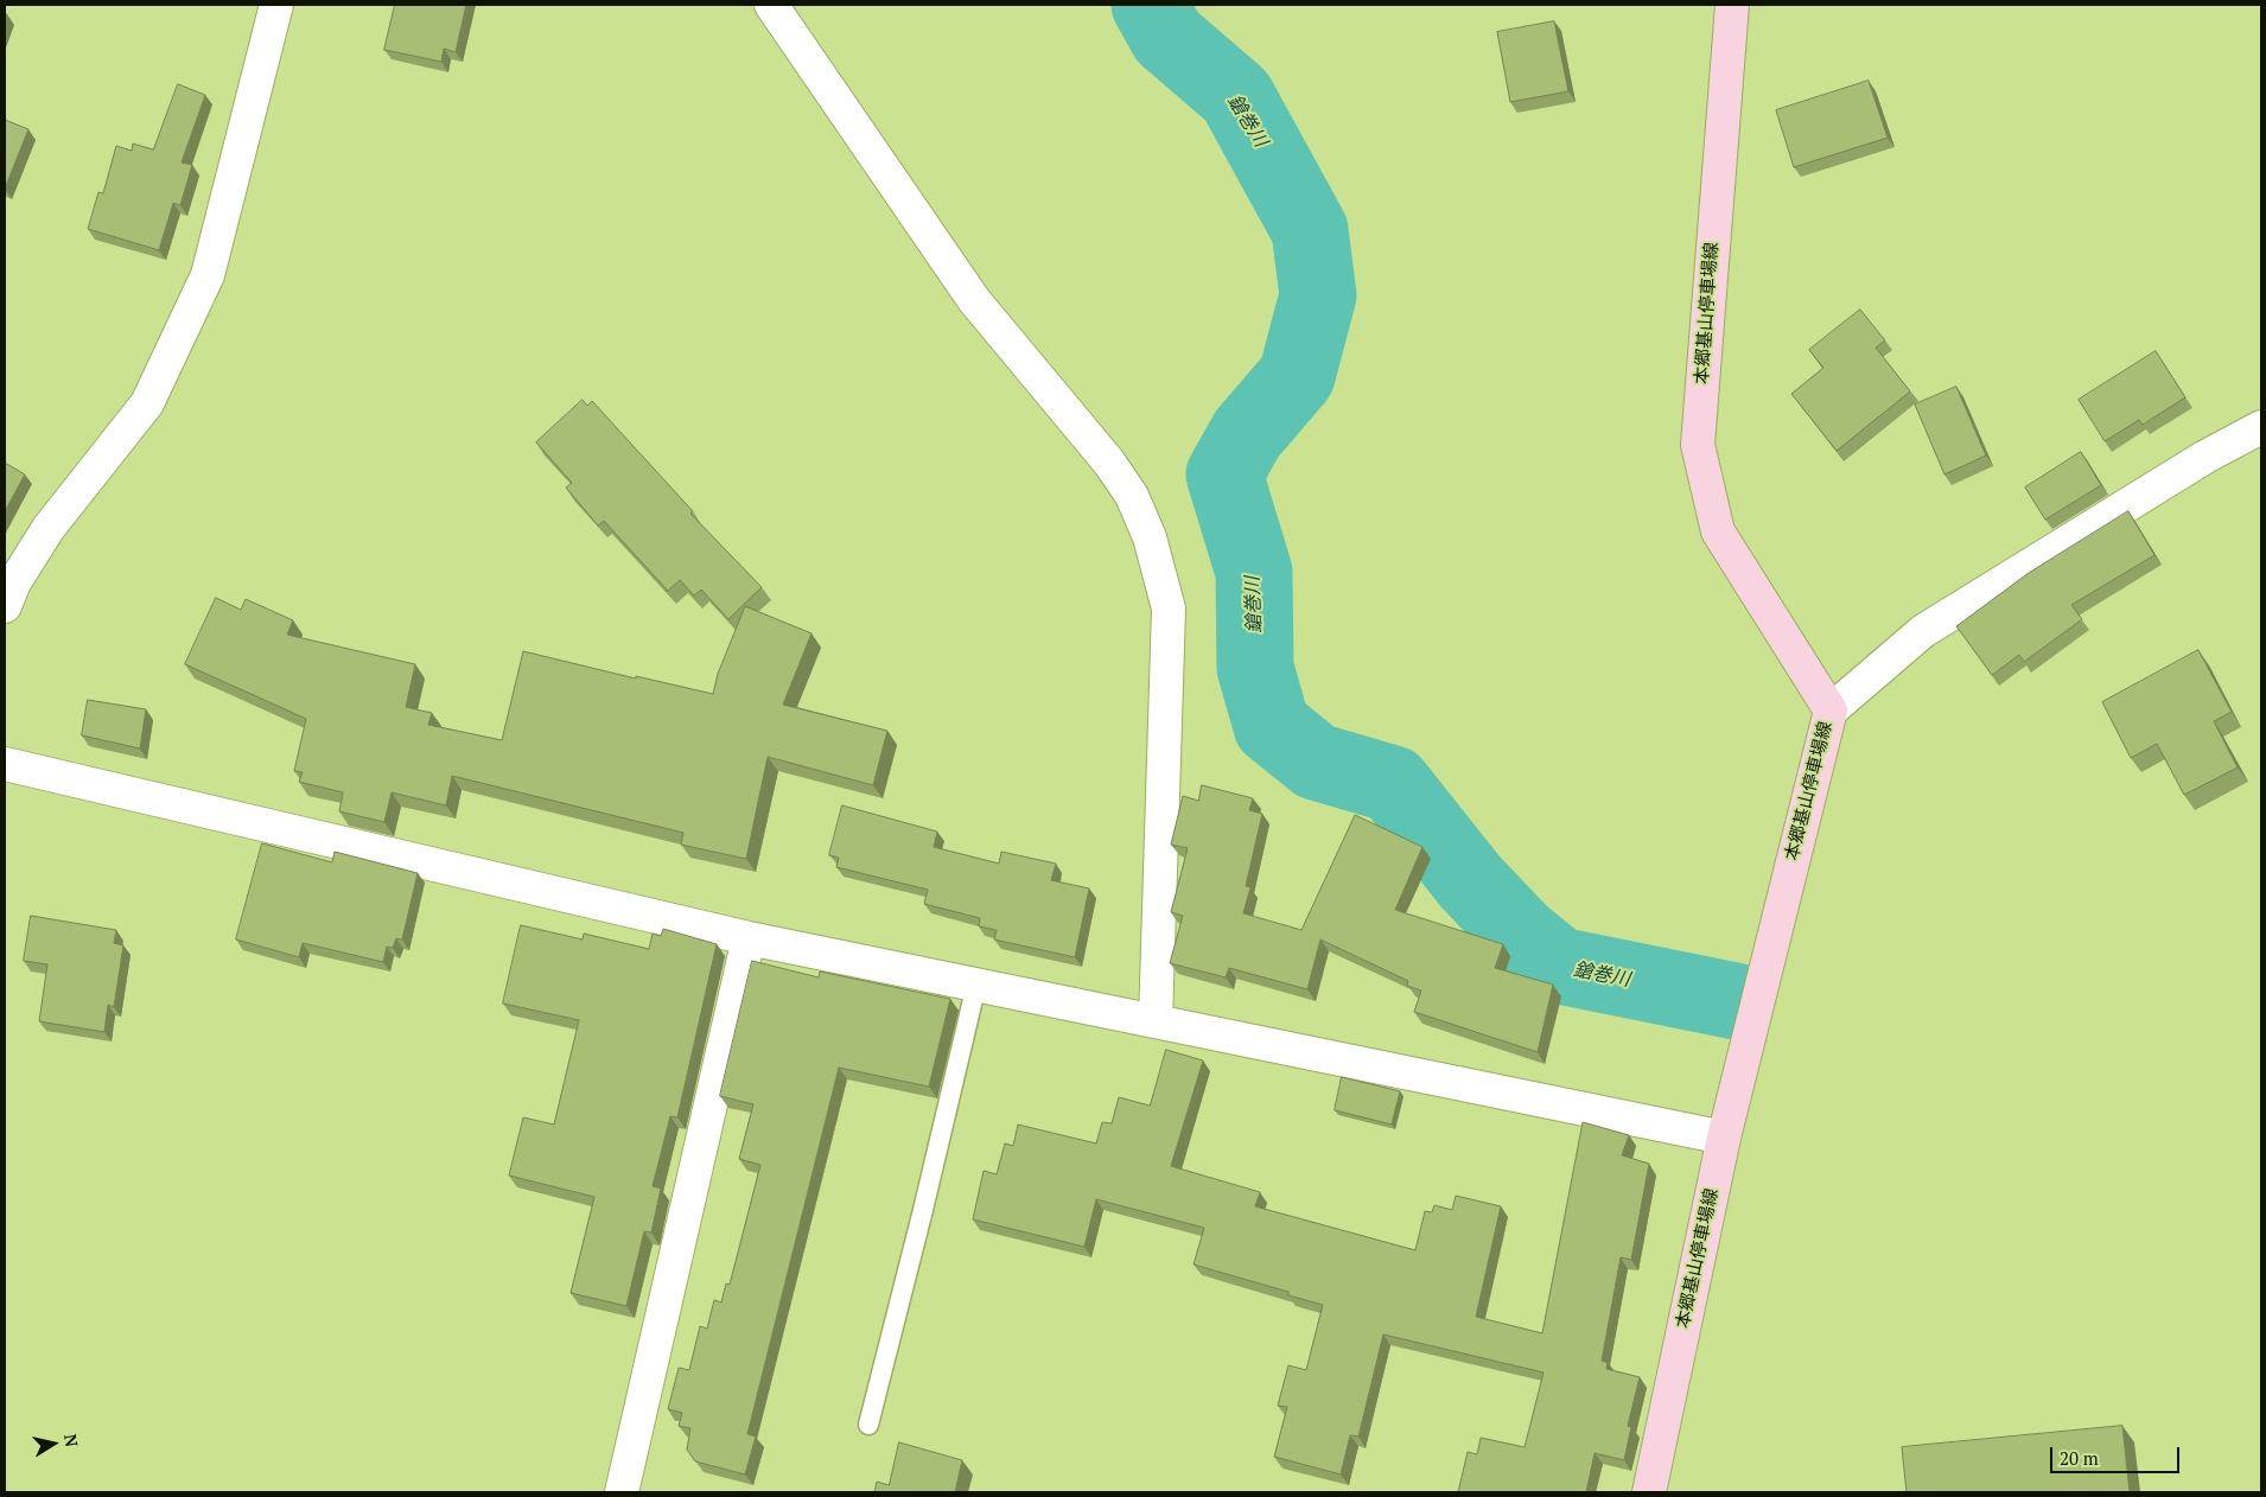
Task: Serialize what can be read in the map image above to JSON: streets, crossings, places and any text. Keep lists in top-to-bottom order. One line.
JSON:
{"streets":{"main road":["本郷基山停車場線"]},"water":["鎗巻川"],"scale_bar":"20 m","north":"right"}
